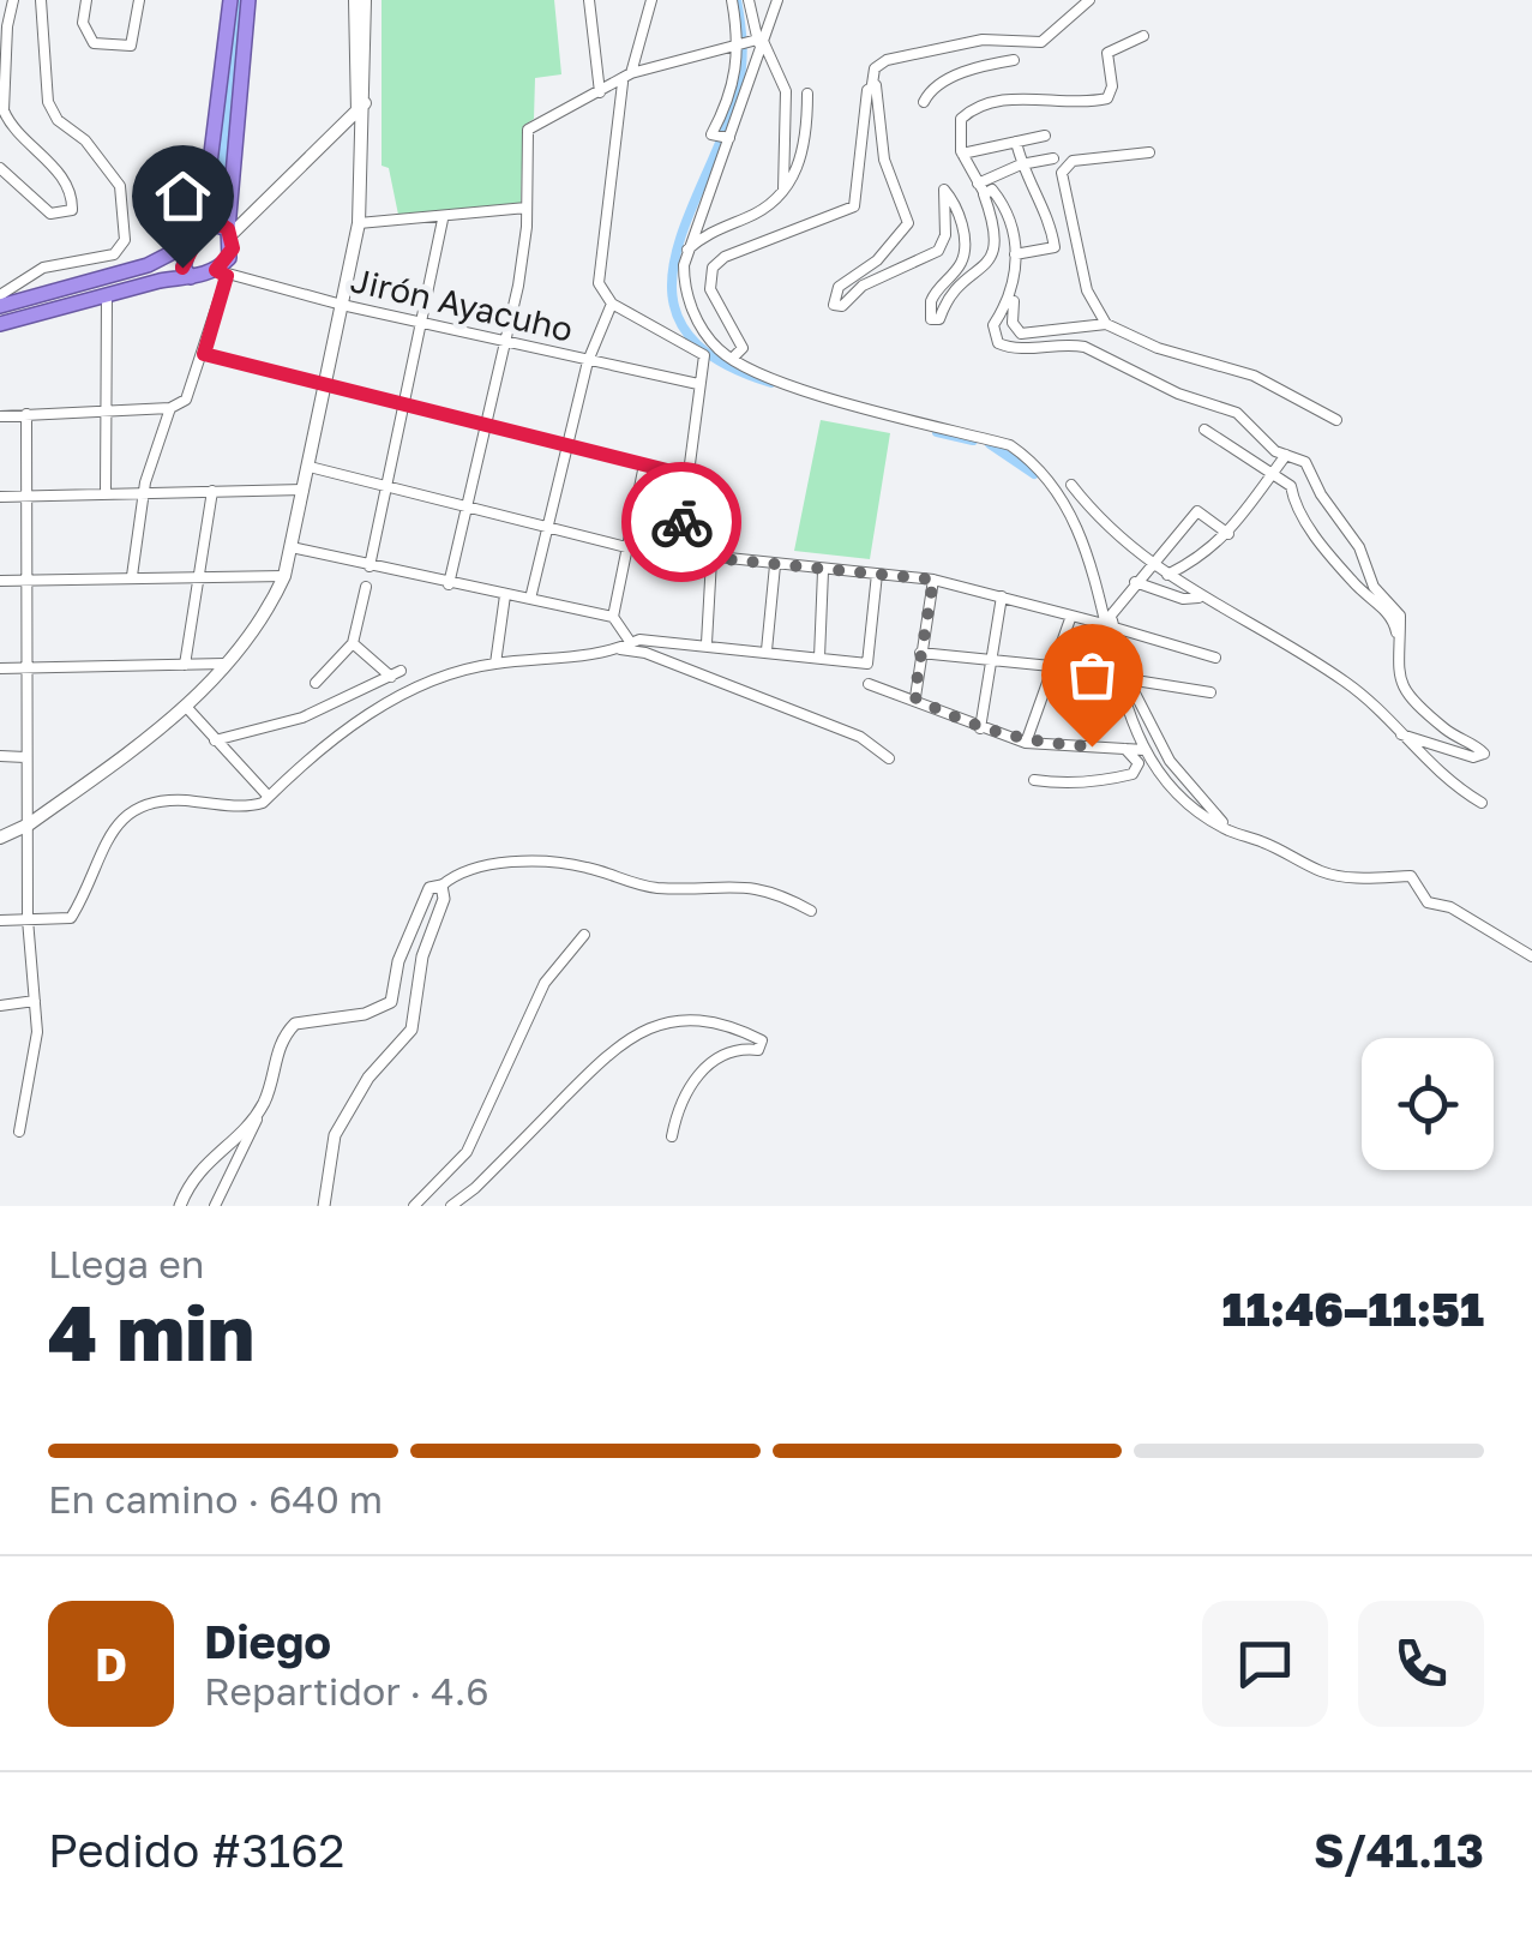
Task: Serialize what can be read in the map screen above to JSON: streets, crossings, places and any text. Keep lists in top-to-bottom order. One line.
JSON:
{"streets":{"street":["Jirón Ayacuho"]},"page":{"heading":["4 min","Llega en","11:46–11:51"],"panel":["Diego","Repartidor · 4.6","Pedido #3162","S/41.13"],"bar":"En camino · 640 m","round":"D"}}
